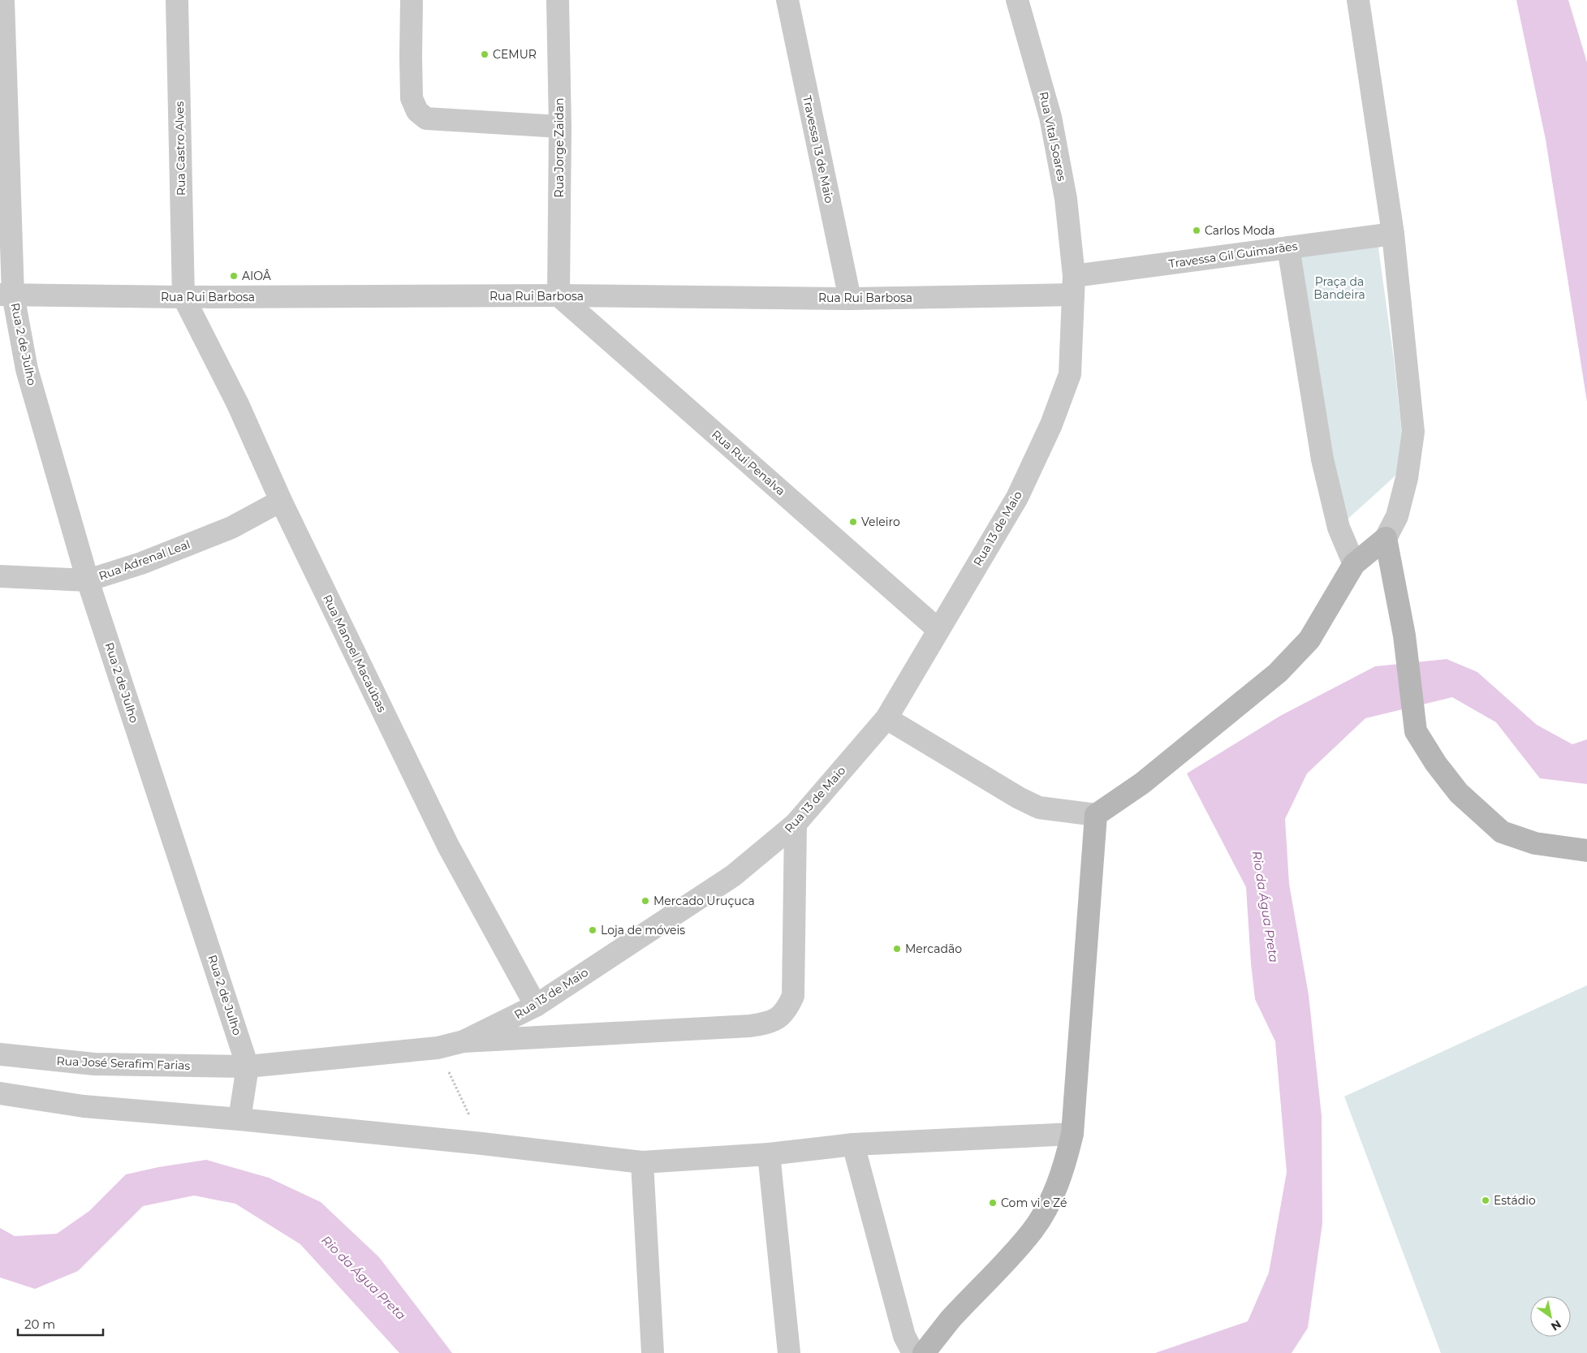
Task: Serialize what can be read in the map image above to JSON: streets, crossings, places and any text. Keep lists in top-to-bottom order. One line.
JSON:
{"streets":{"street":["Rua Vital Soares","Rua Jorge Zaidan","Rua Castro Alves","Travessa 13 de Maio","Travessa Gil Guimarães","Rua Rui Barbosa","Rua 2 de Julho","Rua Rui Penalva","Rua 13 de Maio","Rua Adrenal Leal","Rua Manoel Macaúbas","Rua José Serafim Farias"]},"crossings":[["Rua Vital Soares","Travessa Gil Guimarães"],["Rua Vital Soares","Rua Rui Barbosa"],["Rua Vital Soares","Rua 13 de Maio"],["Rua Jorge Zaidan","Rua Rui Barbosa"],["Rua Jorge Zaidan","Rua Rui Penalva"],["Rua Castro Alves","Rua Rui Barbosa"],["Rua Castro Alves","Rua Manoel Macaúbas"],["Travessa 13 de Maio","Rua Rui Barbosa"],["Travessa Gil Guimarães","Rua Rui Barbosa"],["Travessa Gil Guimarães","Rua 13 de Maio"],["Rua Rui Barbosa","Rua 2 de Julho"],["Rua Rui Barbosa","Rua Rui Penalva"],["Rua Rui Barbosa","Rua 13 de Maio"],["Rua Rui Barbosa","Rua Manoel Macaúbas"],["Rua 2 de Julho","Rua 13 de Maio"],["Rua 2 de Julho","Rua Adrenal Leal"],["Rua 2 de Julho","Rua José Serafim Farias"],["Rua Rui Penalva","Rua 13 de Maio"],["Rua 13 de Maio","Rua Manoel Macaúbas"],["Rua 13 de Maio","Rua José Serafim Farias"],["Rua Adrenal Leal","Rua Manoel Macaúbas"]],"water":["Rio da Água Preta"],"parks":["Praça da Bandeira"],"places":["CEMUR","Carlos Moda","AIOÂ","Veleiro","Mercado Uruçuca","Loja de móveis","Mercadão","Estádio","Com vi e Zé"],"scale_bar":"20 m","north":"bottom right"}
